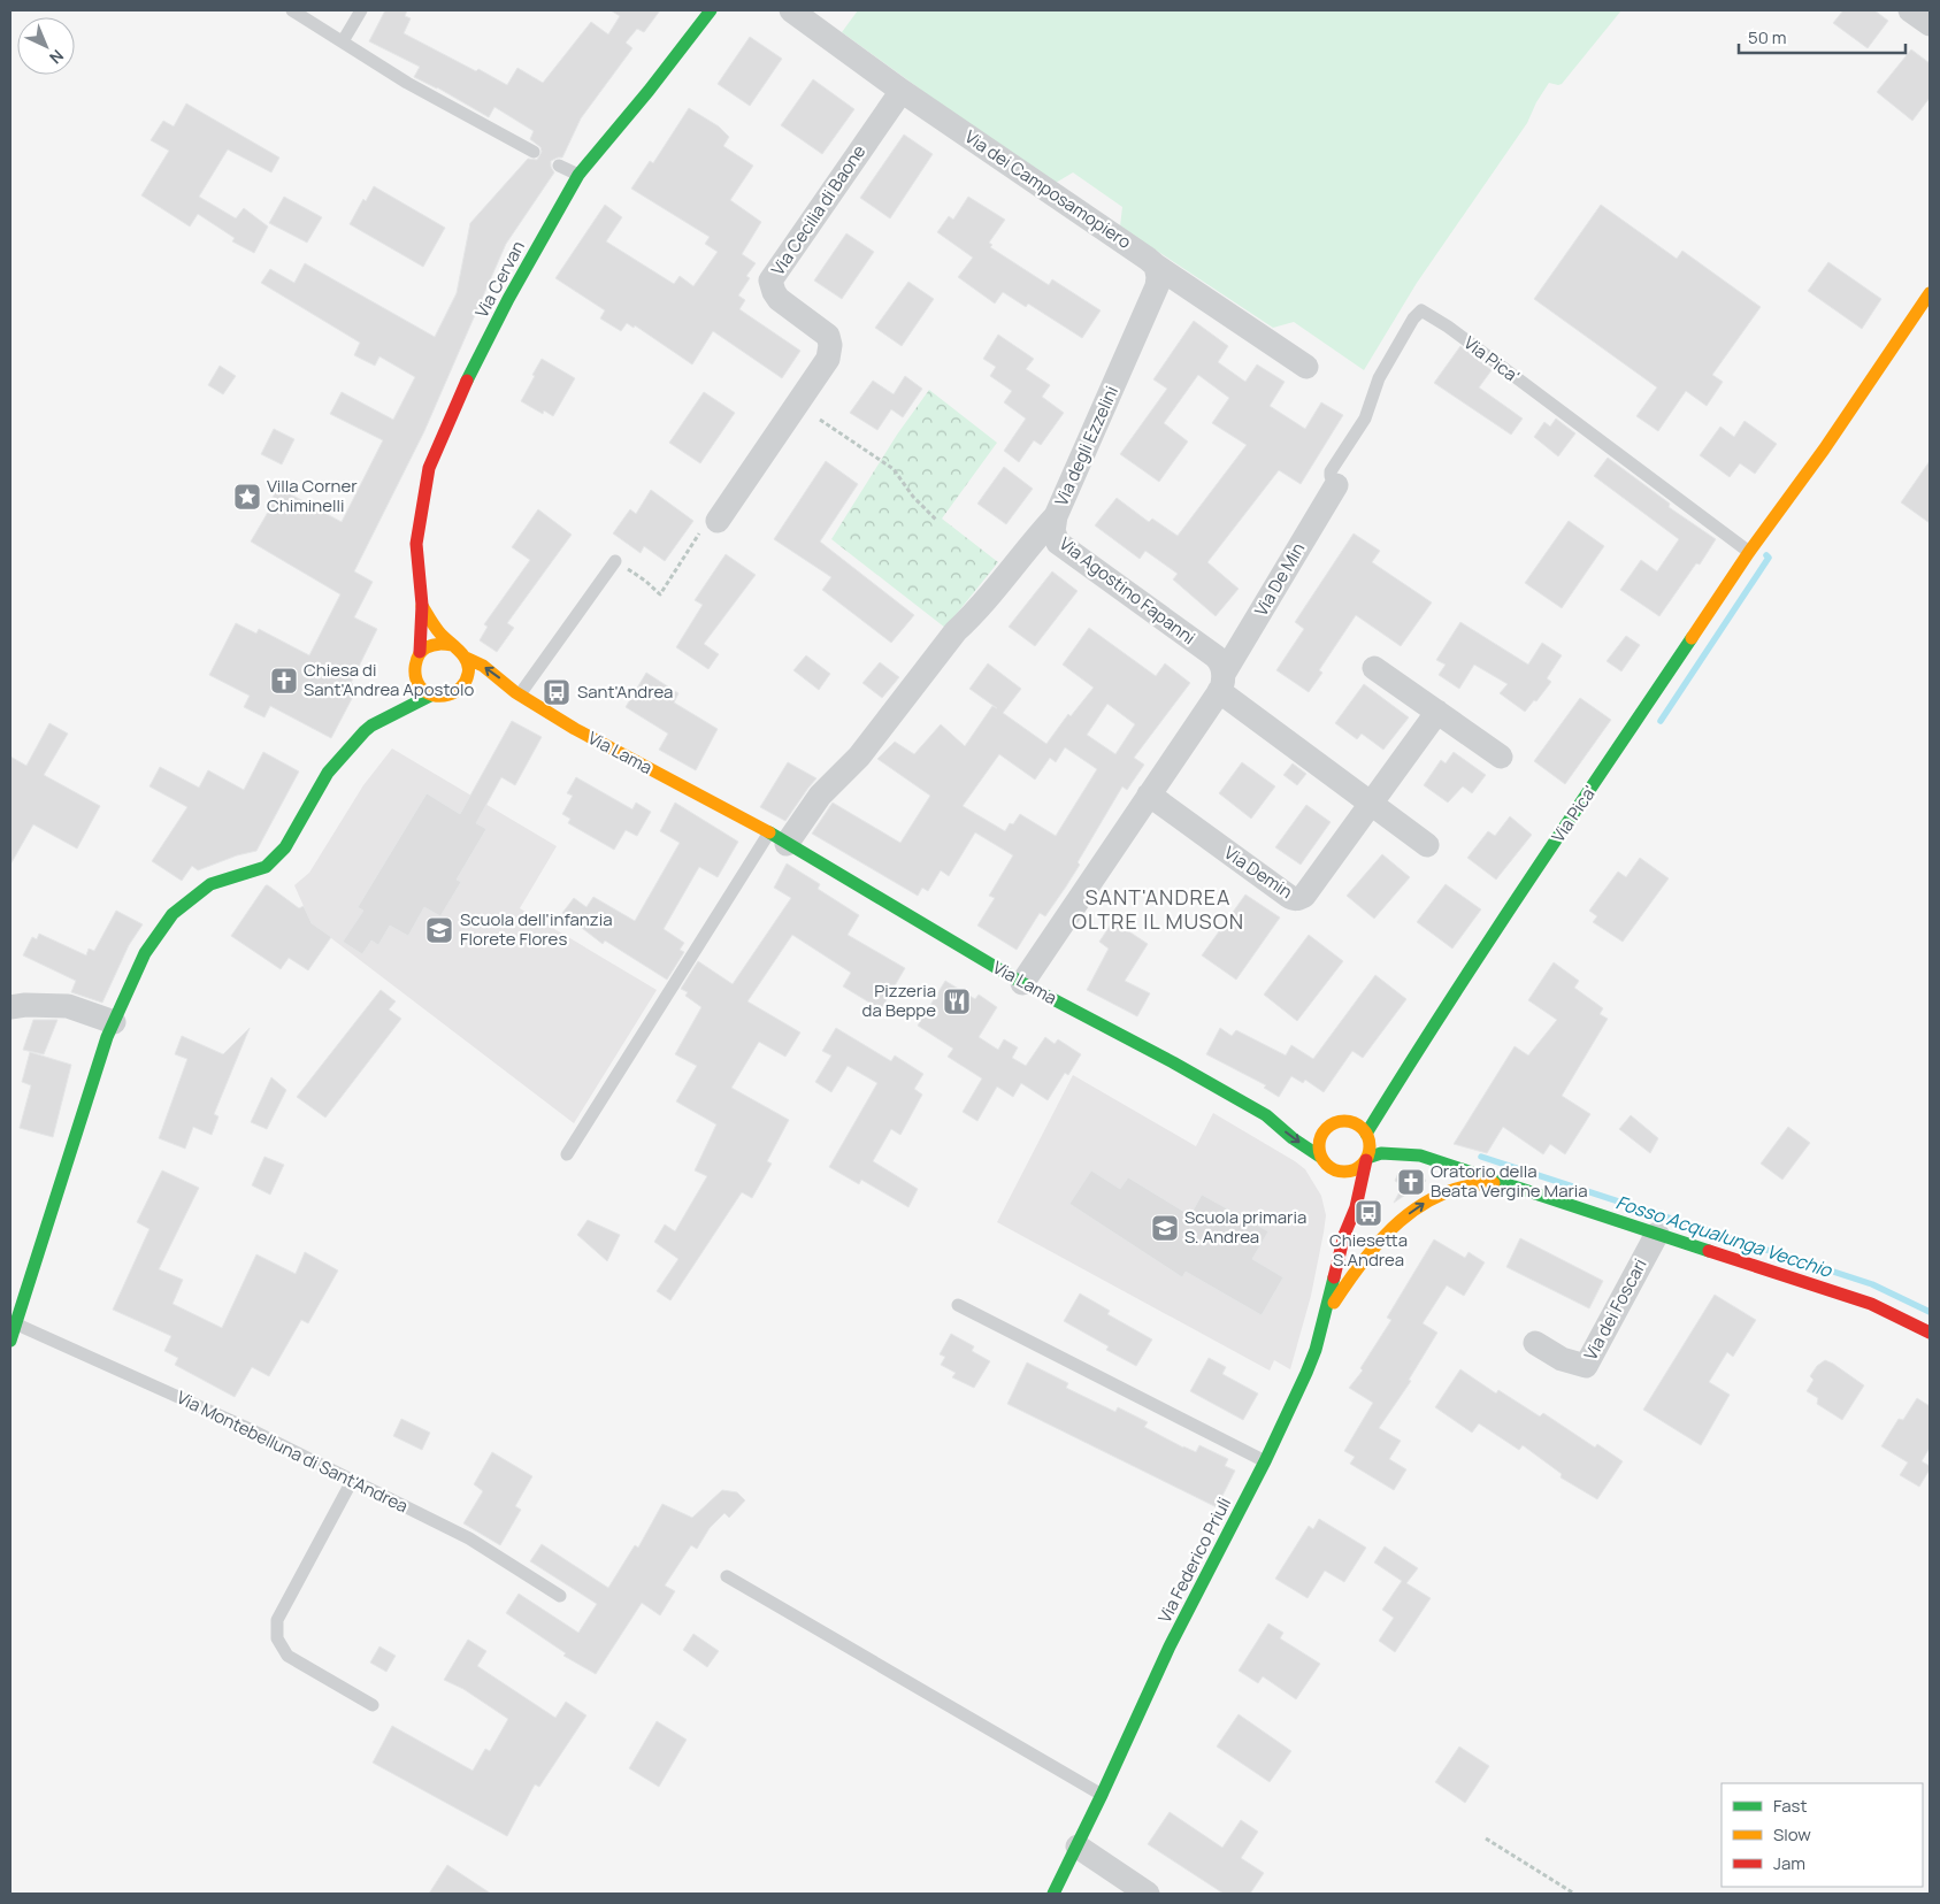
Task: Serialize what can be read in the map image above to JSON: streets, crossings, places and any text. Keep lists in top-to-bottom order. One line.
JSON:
{"streets":{"street":["Via dei Camposamopiero","Via Cecilia di Baone","Via Cervan","Via Pica'","Via degli Ezzelini","Via De Min","Via Agostino Fapanni","Via Lama","Via Demin","Via dei Foscari","Via Federico Priuli"],"lane":["Via Montebelluna di Sant'Andrea"]},"crossings":[["Via dei Camposamopiero","Via Cecilia di Baone"],["Via dei Camposamopiero","Via degli Ezzelini"],["Via Cervan","Via Lama"],["Via Pica'","Via De Min"],["Via Pica'","Via Lama"],["Via Pica'","Via Federico Priuli"],["Via degli Ezzelini","Via Agostino Fapanni"],["Via degli Ezzelini","Via Lama"],["Via De Min","Via Agostino Fapanni"],["Via Agostino Fapanni","Via Demin"],["Via Lama","Via Federico Priuli"]],"districts":["SANT'ANDREA OLTRE IL MUSON"],"water":["Fosso Acqualunga Vecchio"],"places":{"place":["Villa Corner Chiminelli"],"church":["Chiesa di Sant'Andrea Apostolo","Oratorio della Beata Vergine Maria"],"bus stop":["Sant'Andrea","Chiesetta S.Andrea"],"school or university":["Scuola dell'infanzia Florete Flores","Scuola primaria S. Andrea"],"restaurant":["Pizzeria da Beppe"]},"legend":["Fast","Slow","Jam"],"scale_bar":"50 m","north":"bottom right"}
